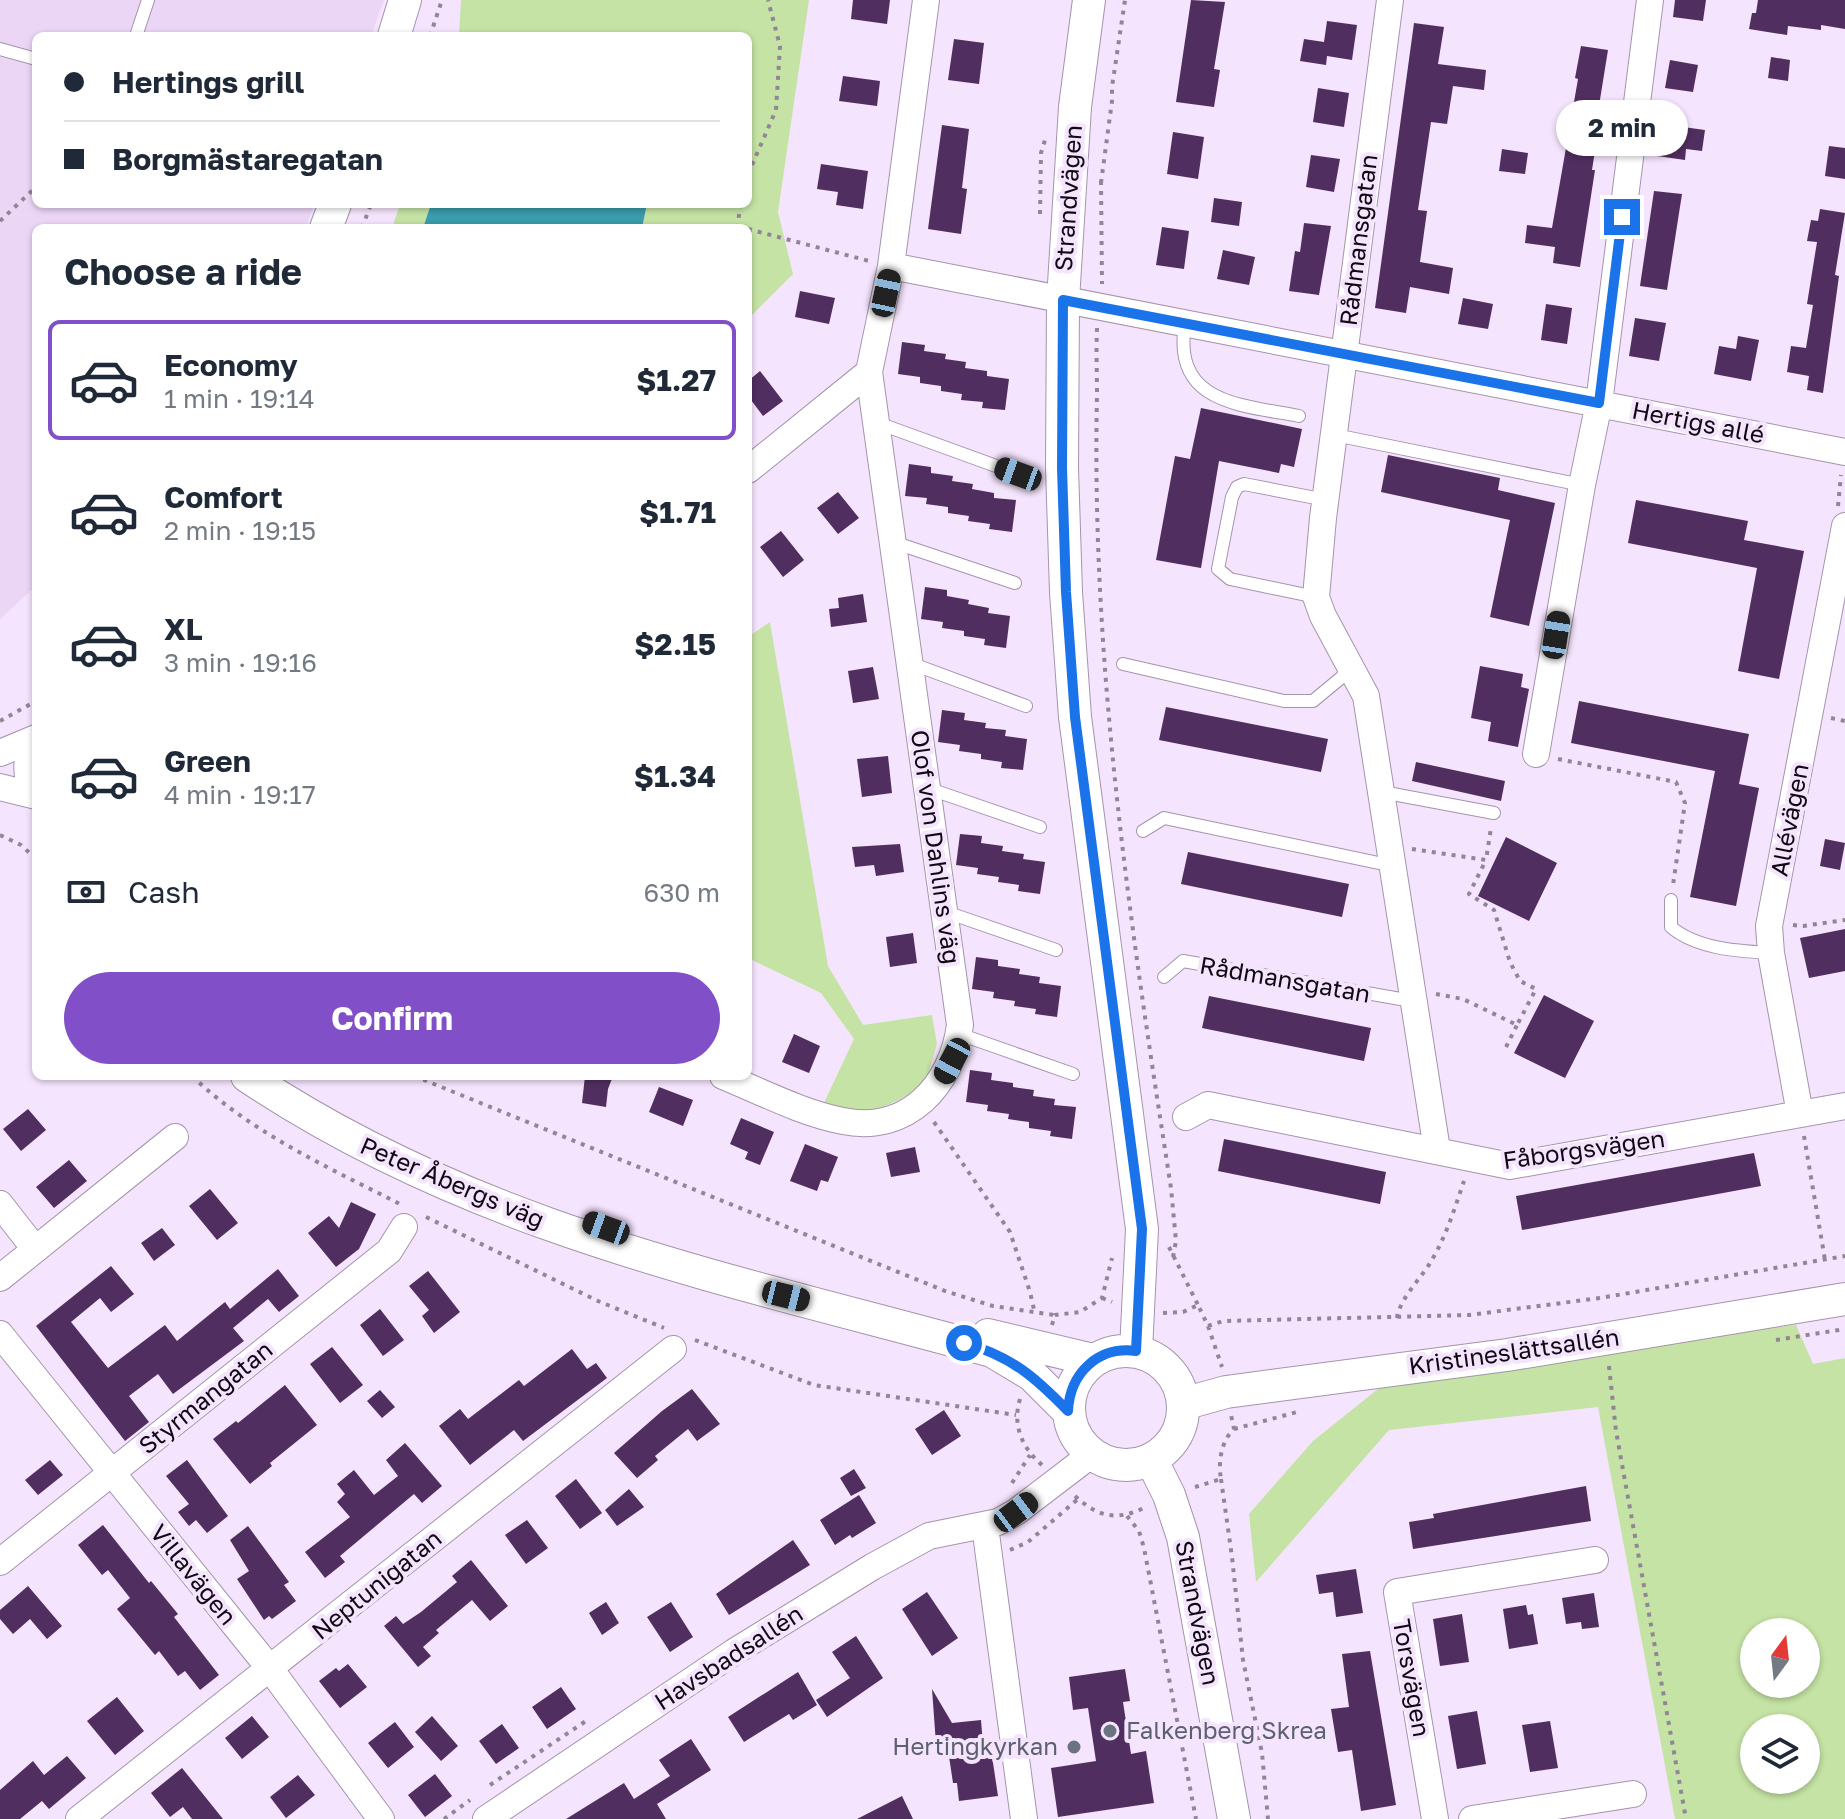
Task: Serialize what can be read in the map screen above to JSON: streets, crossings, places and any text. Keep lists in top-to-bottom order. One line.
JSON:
{"streets":{"street":["Strandvägen","Rådmansgatan","Hertigs allé","Allévägen","Olof von Dahlins väg","Fåborgsvägen","Peter Åbergs väg","Kristineslättsallén","Styrmangatan","Villavägen","Neptunigatan","Havsbadsallén","Torsvägen"]},"crossings":[["Strandvägen","Hertigs allé"],["Strandvägen","Peter Åbergs väg"],["Strandvägen","Kristineslättsallén"],["Strandvägen","Havsbadsallén"],["Rådmansgatan","Hertigs allé"],["Hertigs allé","Olof von Dahlins väg"],["Allévägen","Fåborgsvägen"],["Peter Åbergs väg","Kristineslättsallén"],["Peter Åbergs väg","Havsbadsallén"],["Kristineslättsallén","Havsbadsallén"],["Styrmangatan","Villavägen"],["Villavägen","Neptunigatan"]],"places":["Falkenberg Skrea","Hertingkyrkan"],"north":"top","page":{"banner":["Hertings grill","Borgmästaregatan"],"bubble":"2 min","heading":"Choose a ride","list":[{"name":"Economy","note":"1 min · 19:14","value":"$1.27"},{"name":"Comfort","note":"2 min · 19:15","value":"$1.71"},{"name":"XL","note":"3 min · 19:16","value":"$2.15"},{"name":"Green","note":"4 min · 19:17","value":"$1.34"}],"pay":["Cash","630 m"],"buttons":"Confirm"}}
